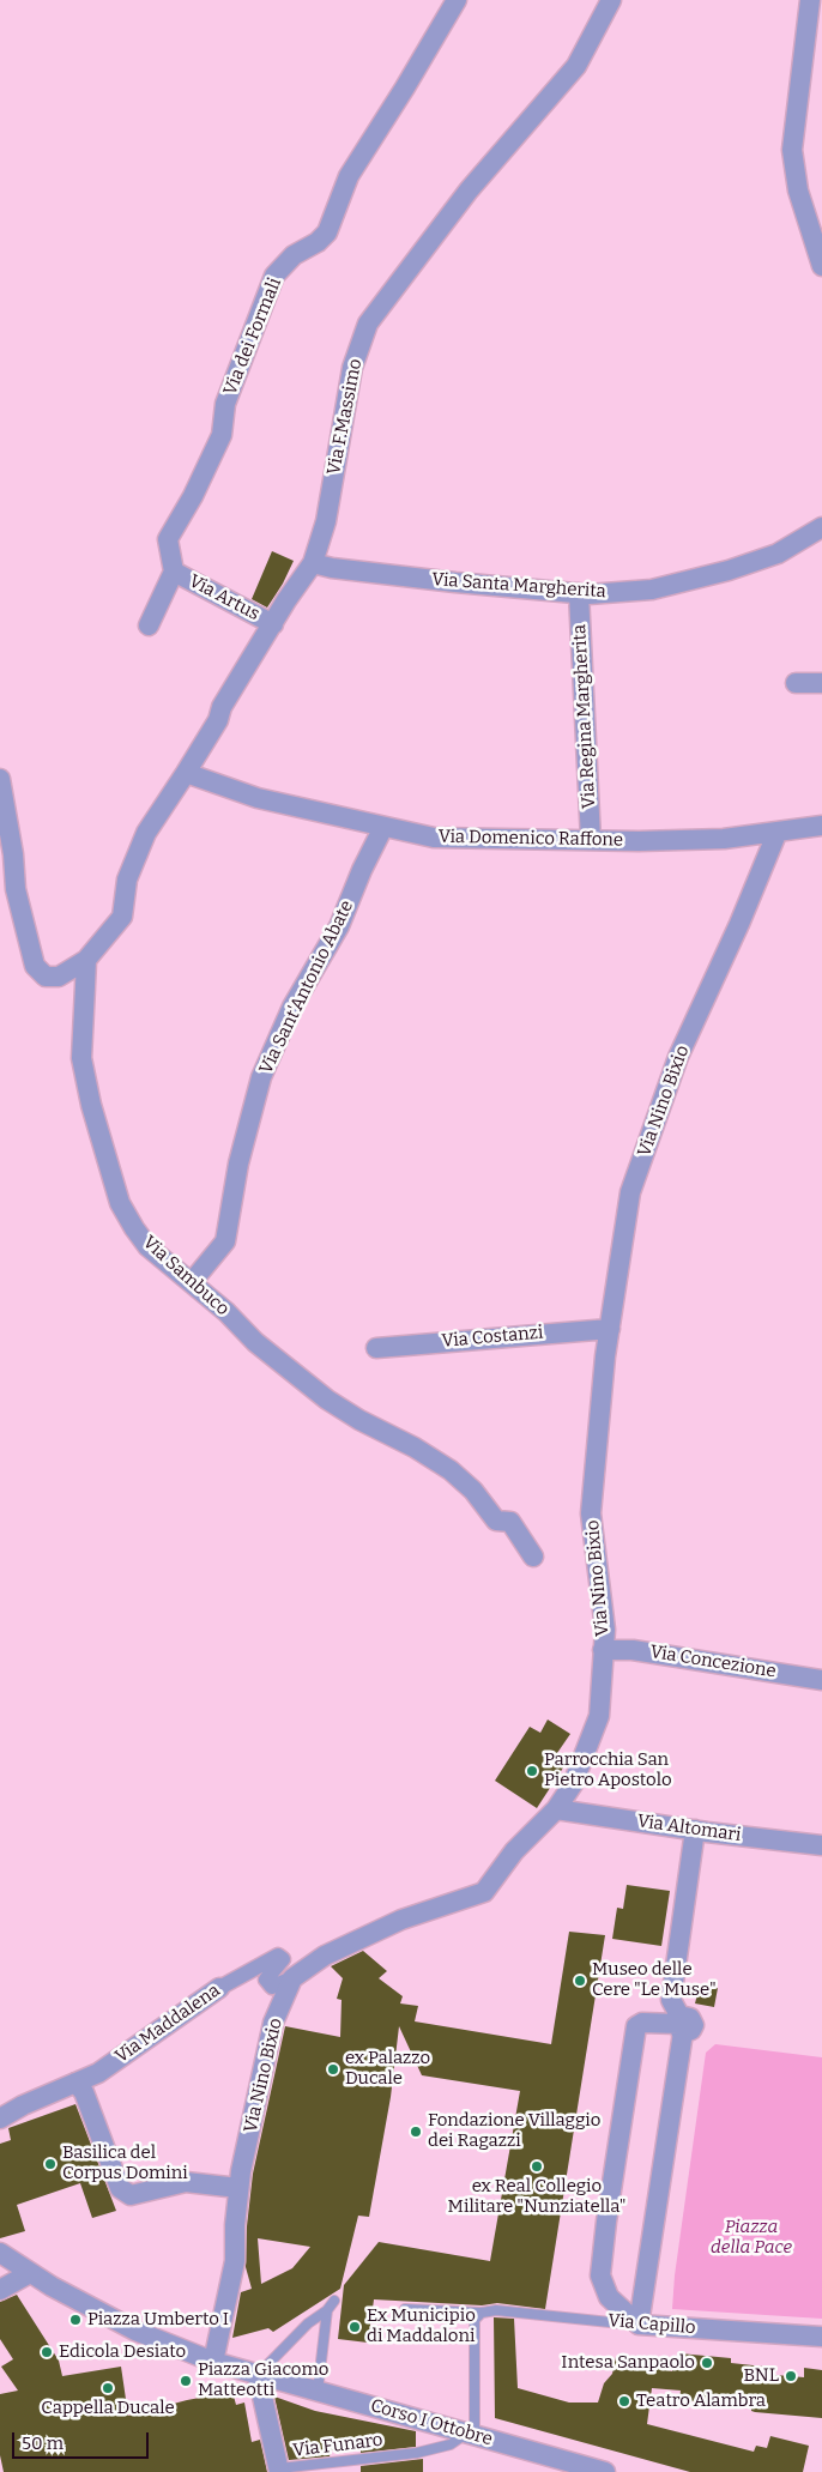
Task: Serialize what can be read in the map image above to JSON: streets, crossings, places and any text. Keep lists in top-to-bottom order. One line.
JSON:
{"streets":{"street":["Via dei Formali","Via F.Massimo","Via Santa Margherita","Via Artus","Via Regina Margherita","Via Domenico Raffone","Via Sant'Antonio Abate","Via Nino Bixio","Via Sambuco","Via Costanzi","Via Concezione","Via Altomari","Via Maddalena","Via Capillo","Corso I Ottobre"],"lane":["Via Funaro"]},"crossings":[["Via dei Formali","Via Artus"],["Via F.Massimo","Via Santa Margherita"],["Via F.Massimo","Via Artus"],["Via F.Massimo","Via Domenico Raffone"],["Via Santa Margherita","Via Regina Margherita"],["Via Regina Margherita","Via Domenico Raffone"],["Via Domenico Raffone","Via Sant'Antonio Abate"],["Via Domenico Raffone","Via Nino Bixio"],["Via Sant'Antonio Abate","Via Sambuco"],["Via Nino Bixio","Via Costanzi"],["Via Nino Bixio","Via Concezione"],["Via Nino Bixio","Via Altomari"],["Via Nino Bixio","Via Maddalena"],["Corso I Ottobre","Via Funaro"]],"parks":["Piazza della Pace"],"places":["Parrocchia San Pietro Apostolo","Museo delle Cere \"Le Muse\"","ex Palazzo Ducale","Fondazione Villaggio dei Ragazzi","Basilica del Corpus Domini","ex Real Collegio Militare \"Nunziatella\"","Piazza Umberto I","Ex Municipio di Maddaloni","Edicola Desiato","Intesa Sanpaolo","BNL","Piazza Giacomo Matteotti","Cappella Ducale","Teatro Alambra"],"scale_bar":"50 m"}
